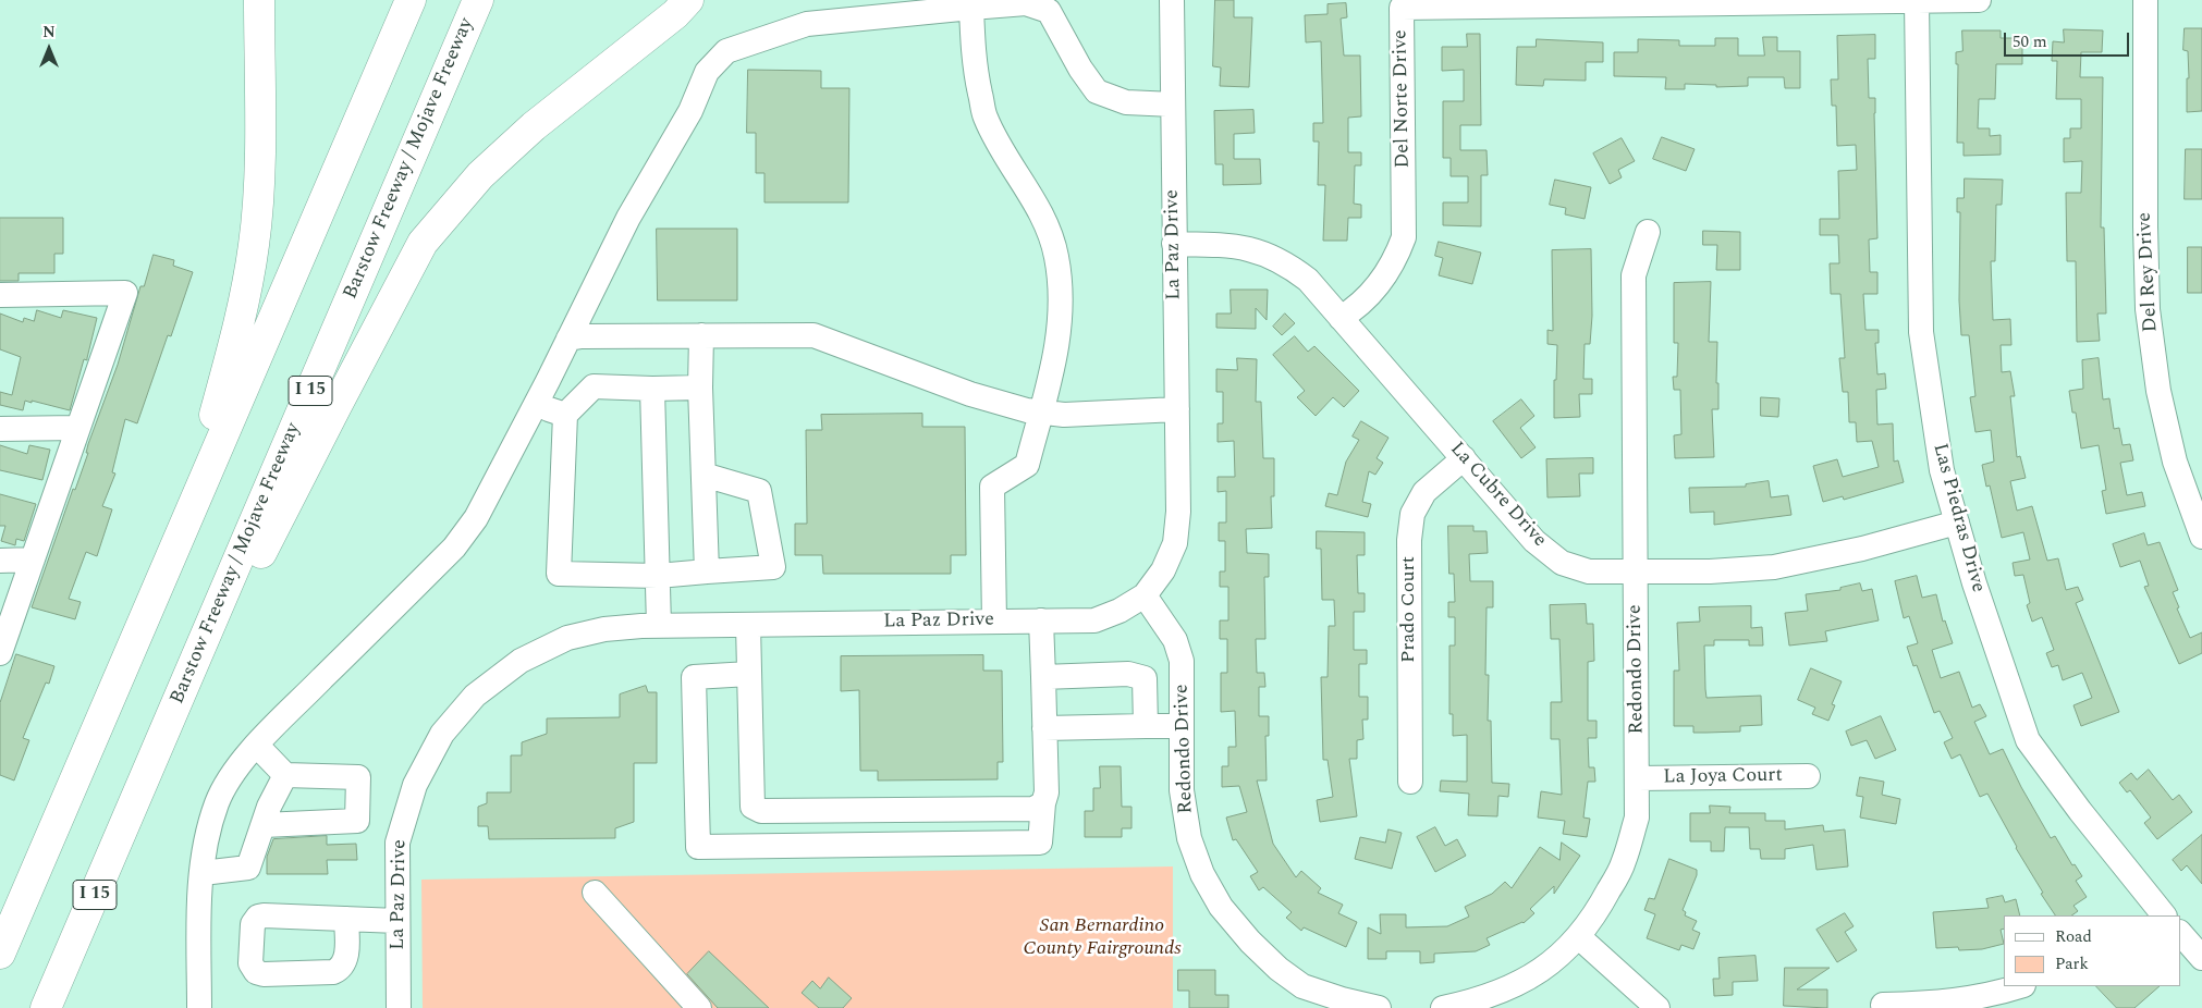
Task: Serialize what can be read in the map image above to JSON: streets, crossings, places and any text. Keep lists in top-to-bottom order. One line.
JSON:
{"streets":{"highway":["Barstow Freeway / Mojave Freeway","I 15"],"street":["Del Norte Drive","La Paz Drive","Del Rey Drive","La Cubre Drive","Las Piedras Drive","Prado Court","Redondo Drive","La Joya Court"]},"crossings":[["Del Norte Drive","La Cubre Drive"],["Del Norte Drive","Las Piedras Drive"],["La Paz Drive","La Cubre Drive"],["La Paz Drive","Redondo Drive"],["La Cubre Drive","Las Piedras Drive"],["La Cubre Drive","Prado Court"],["La Cubre Drive","Redondo Drive"],["Redondo Drive","La Joya Court"]],"parks":["San Bernardino County Fairgrounds"],"legend":["Road","Park"],"scale_bar":"50 m","north":"top"}
